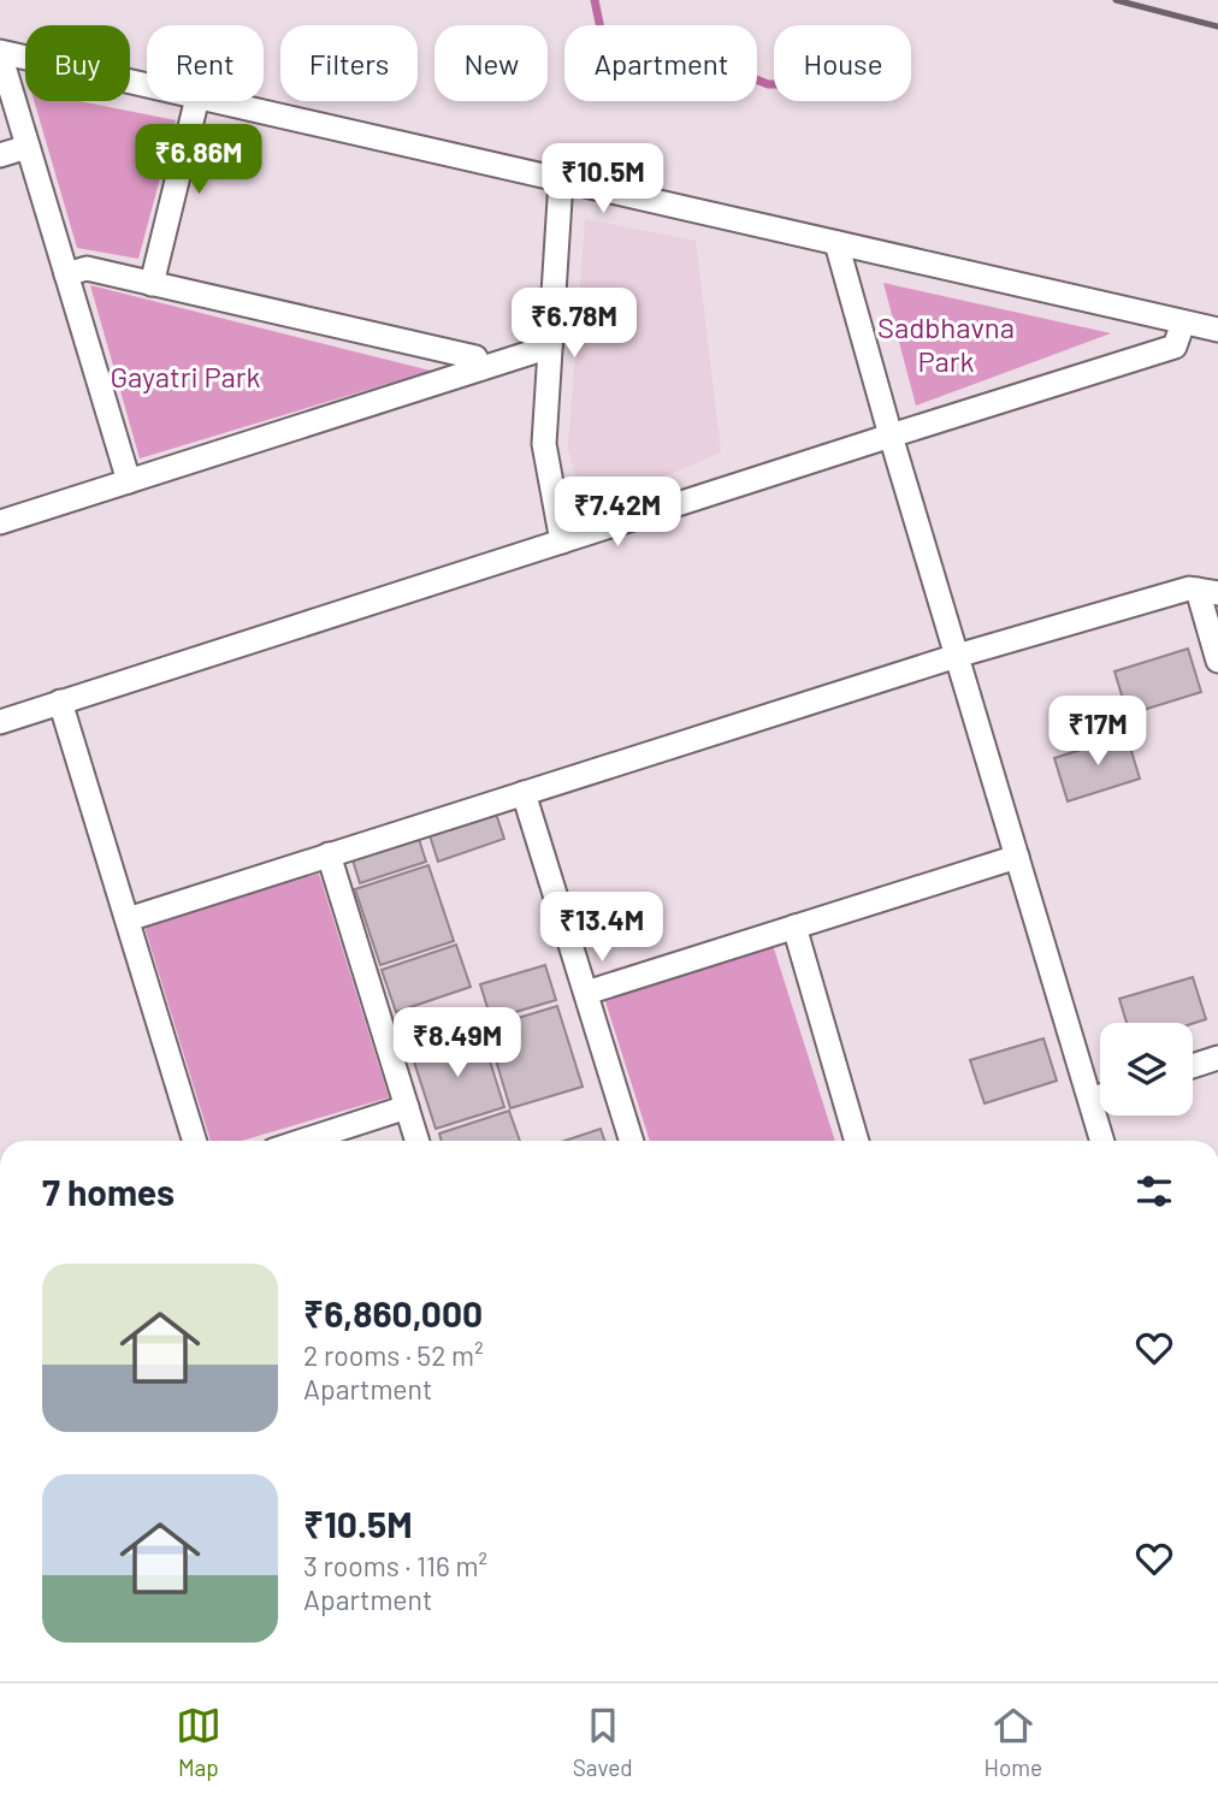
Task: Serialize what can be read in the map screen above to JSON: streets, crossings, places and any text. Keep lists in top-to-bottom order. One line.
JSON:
{"parks":["Sadbhavna Park","Gayatri Park"],"page":{"chip":["Buy","Rent","Filters","New","Apartment","House"],"price":["₹6.86M","₹10.5M","₹6.78M","₹7.42M","₹17M","₹13.4M","₹8.49M"],"heading":"7 homes","list":[{"name":"₹6,860,000","note":"2 rooms · 52 m² · Apartment"},{"name":"₹10.5M","note":"3 rooms · 116 m² · Apartment"}],"tabs":["Map","Saved","Home"]}}
